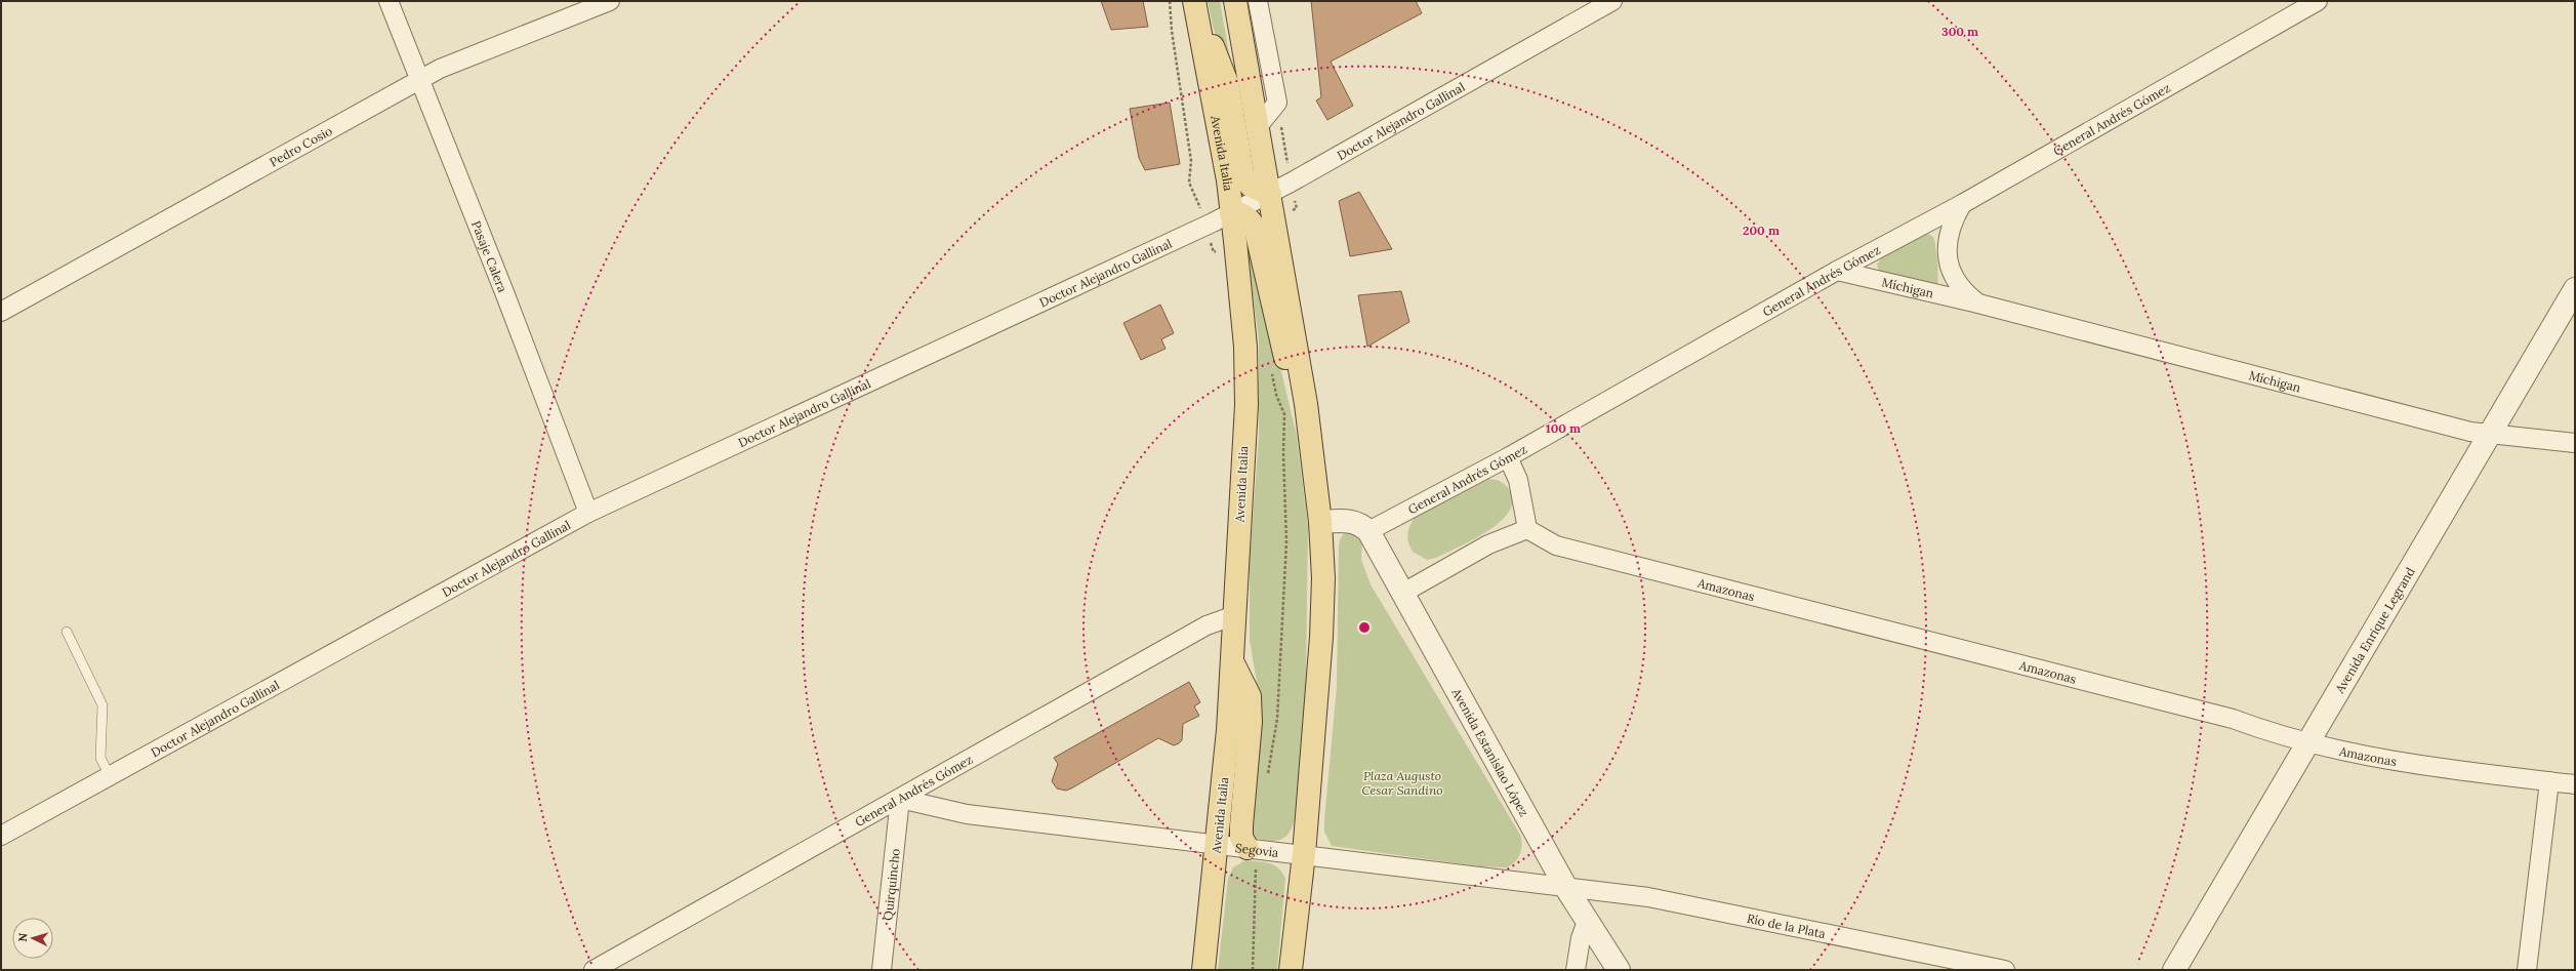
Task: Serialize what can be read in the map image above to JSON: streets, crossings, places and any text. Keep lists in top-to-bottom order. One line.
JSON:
{"streets":{"main road":["Avenida Italia"],"street":["General Andrés Gómez","Doctor Alejandro Gallinal","Pedro Cosio","Pasaje Calera","Míchigan","Amazonas","Avenida Enrique Legrand","Avenida Estanislao López","Segovia","Quirquincho","Río de la Plata"]},"crossings":[["General Andrés Gómez","Avenida Italia"],["General Andrés Gómez","Míchigan"],["General Andrés Gómez","Avenida Estanislao López"],["General Andrés Gómez","Segovia"],["General Andrés Gómez","Quirquincho"],["Doctor Alejandro Gallinal","Avenida Italia"],["Doctor Alejandro Gallinal","Pasaje Calera"],["Pedro Cosio","Pasaje Calera"],["Avenida Italia","Segovia"],["Míchigan","Avenida Enrique Legrand"],["Amazonas","Avenida Enrique Legrand"],["Avenida Estanislao López","Segovia"],["Avenida Estanislao López","Río de la Plata"],["Segovia","Quirquincho"],["Segovia","Río de la Plata"]],"parks":["Plaza Augusto Cesar Sandino"],"north":"left","rings":["300 m","200 m","100 m"]}
